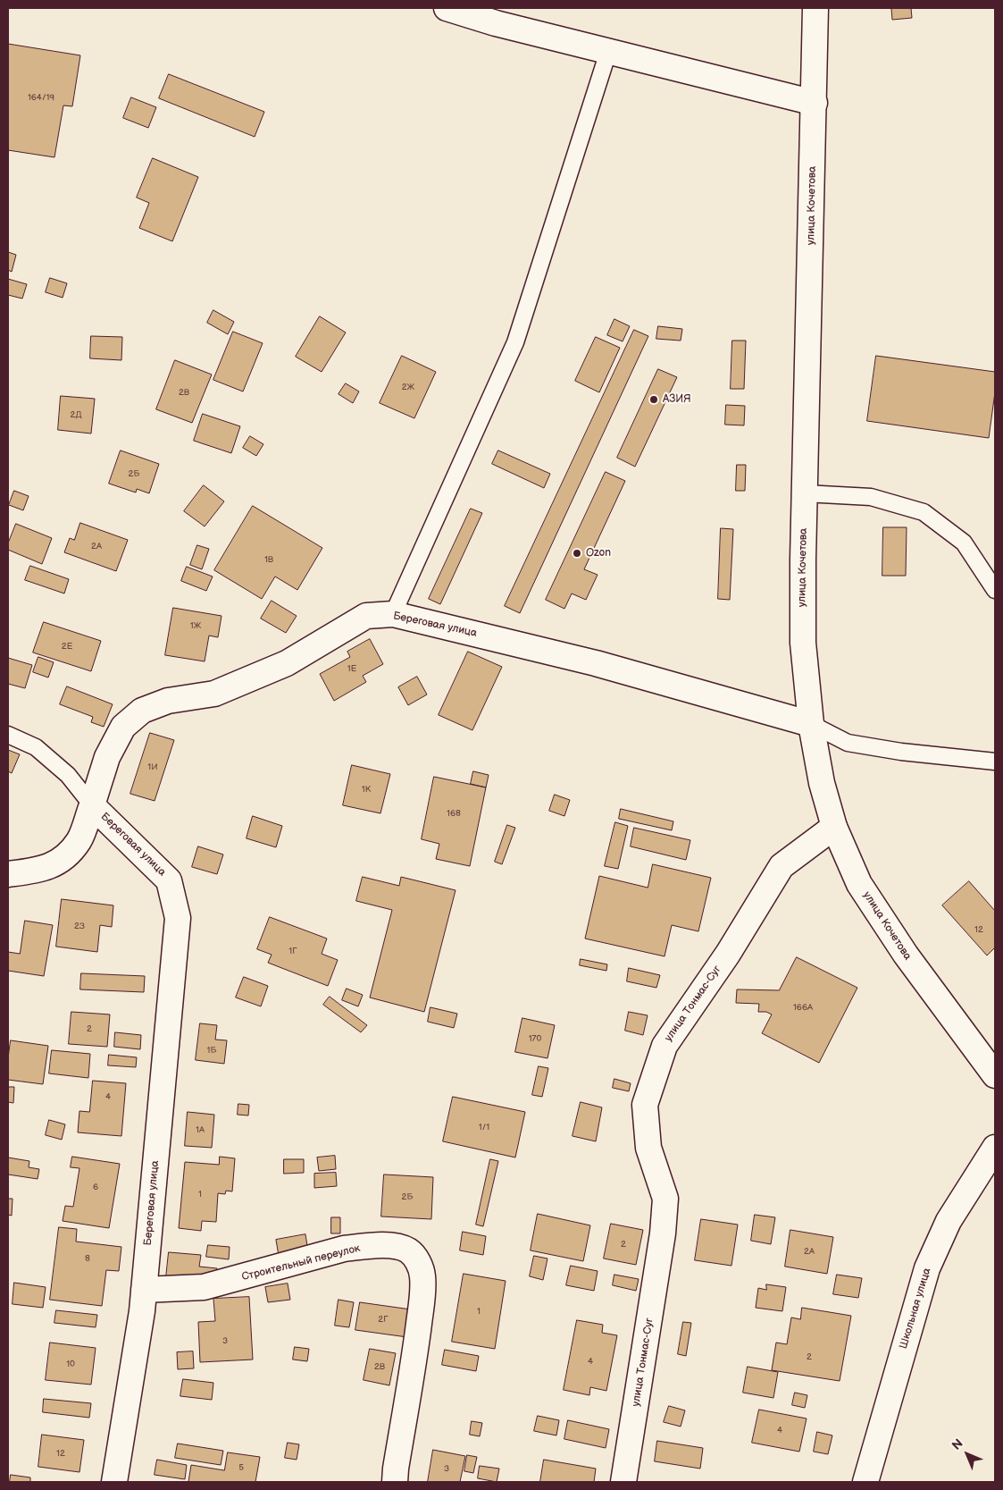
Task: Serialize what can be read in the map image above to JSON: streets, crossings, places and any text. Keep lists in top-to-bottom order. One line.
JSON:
{"streets":{"street":["улица Кочетова","Береговая улица","улица Тонмас-Суг","Строительный переулок","Школьная улица"]},"crossings":[["улица Кочетова","Береговая улица"],["улица Кочетова","улица Тонмас-Суг"],["Береговая улица","Строительный переулок"]],"places":["АЗИЯ","Ozon"],"house_numbers":["164/19","2Ж","2В","2Д","2Б","2А","1В","1Ж","2Е","1Е","1И","1К","168","2З","12","1Г","166А","2","170","1Б","4","1/1","1А","6","1","2Б","2","2А","8","1","2Г","3","2","4","10","2В","4","12","5","3"],"north":"top left"}
